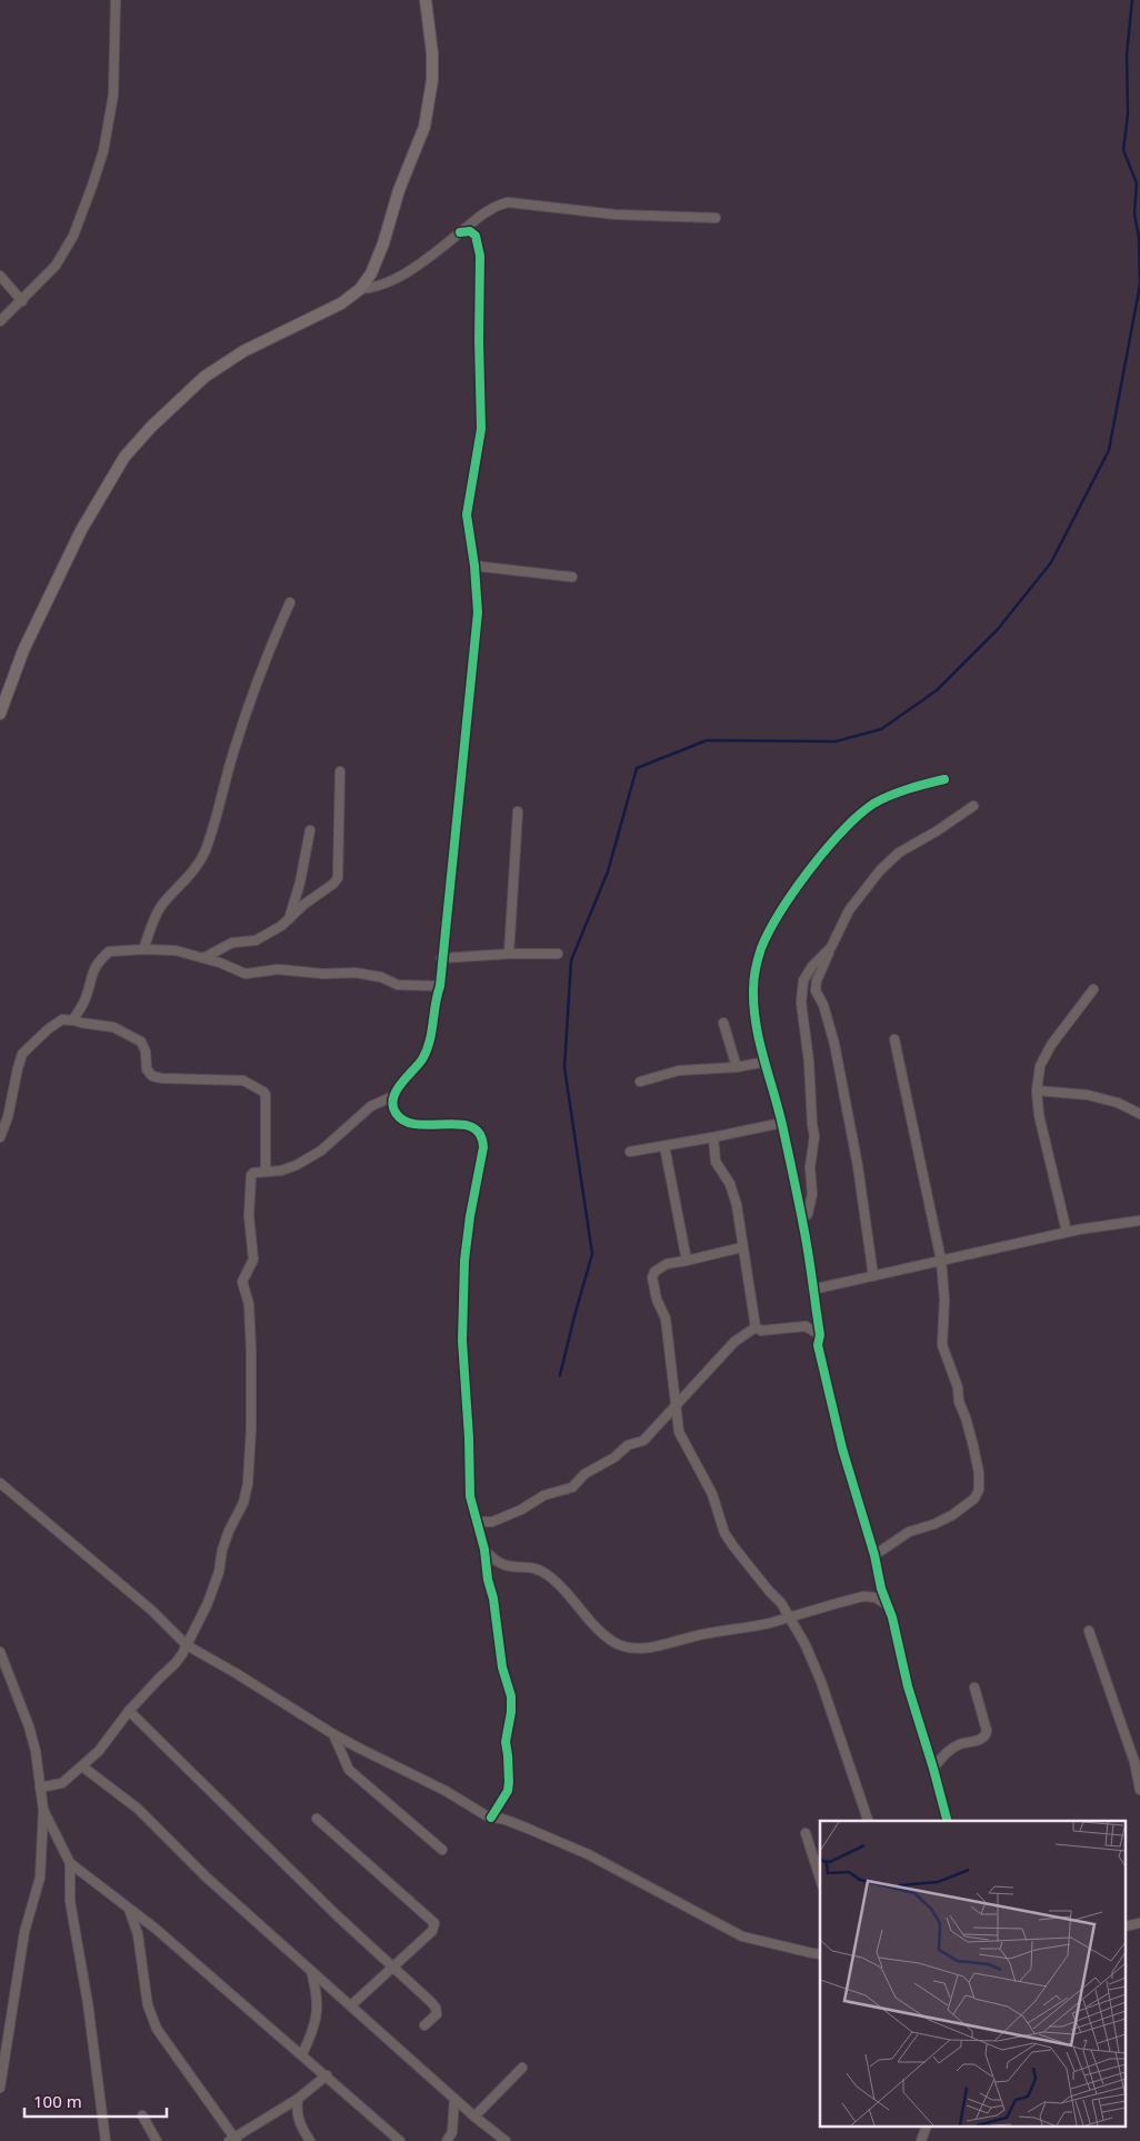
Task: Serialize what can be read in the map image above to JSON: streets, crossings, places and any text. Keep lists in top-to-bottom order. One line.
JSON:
{"scale_bar":"100 m"}
